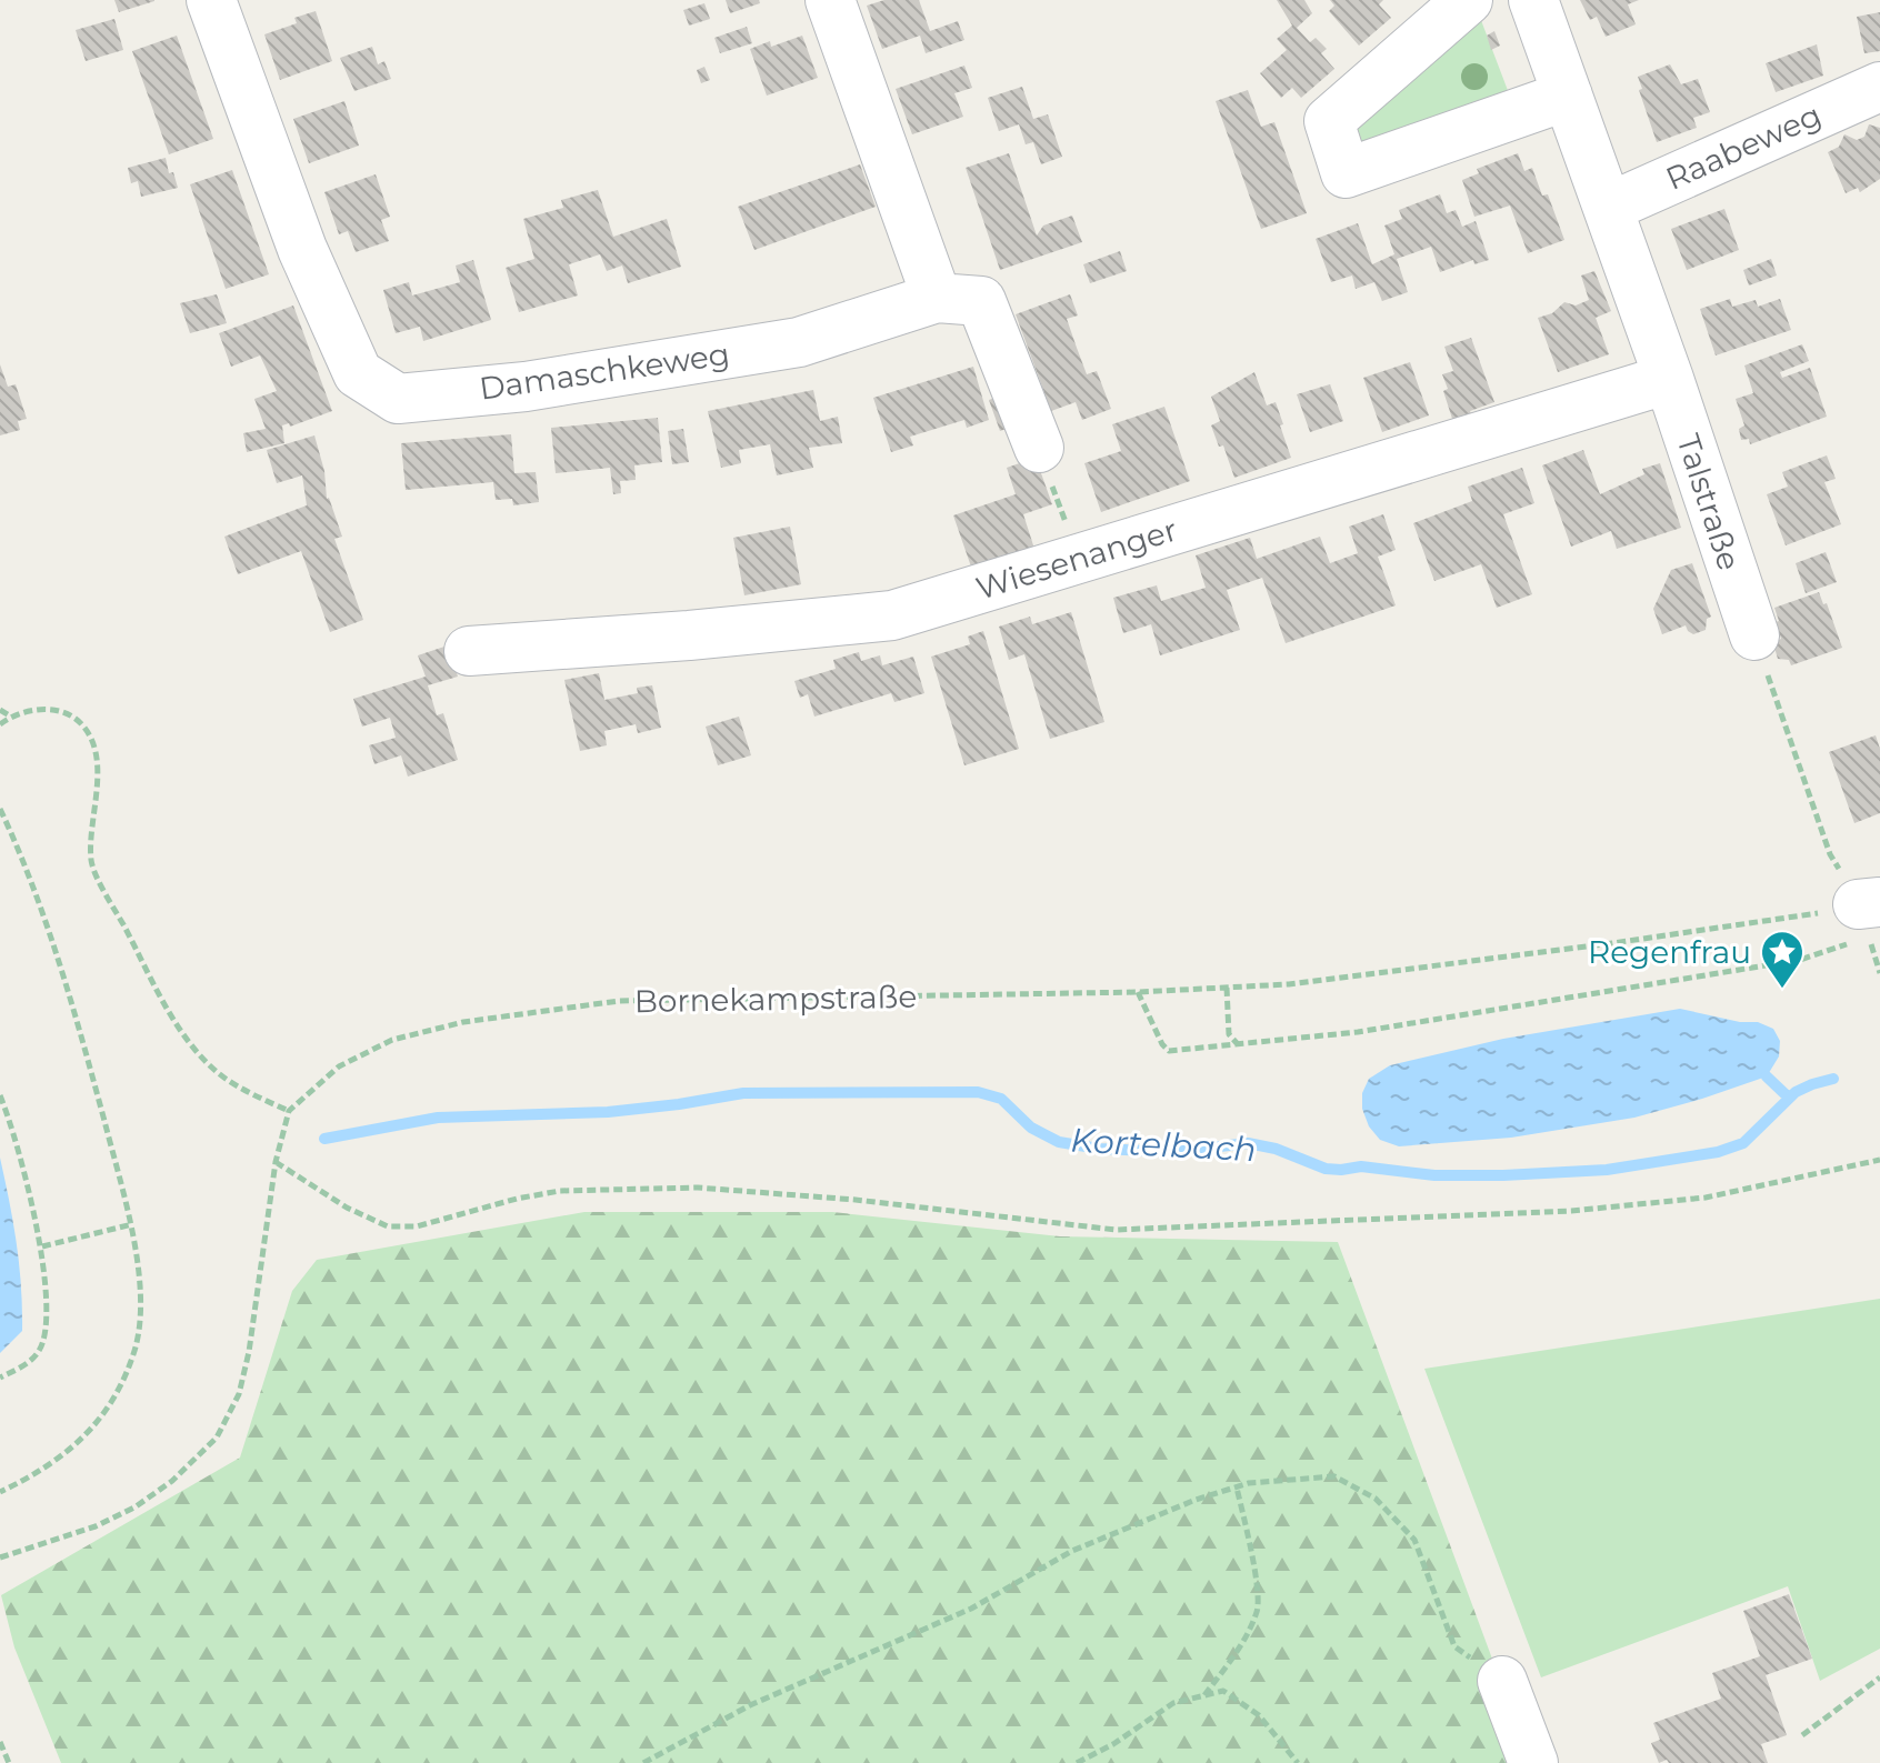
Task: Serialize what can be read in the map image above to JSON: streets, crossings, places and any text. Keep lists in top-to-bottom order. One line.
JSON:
{"streets":{"street":["Raabeweg","Damaschkeweg","Talstraße","Wiesenanger"],"path":["Bornekampstraße"]},"crossings":[["Raabeweg","Talstraße"],["Talstraße","Wiesenanger"]],"water":["Kortelbach"],"places":{"place":["Regenfrau"]}}
